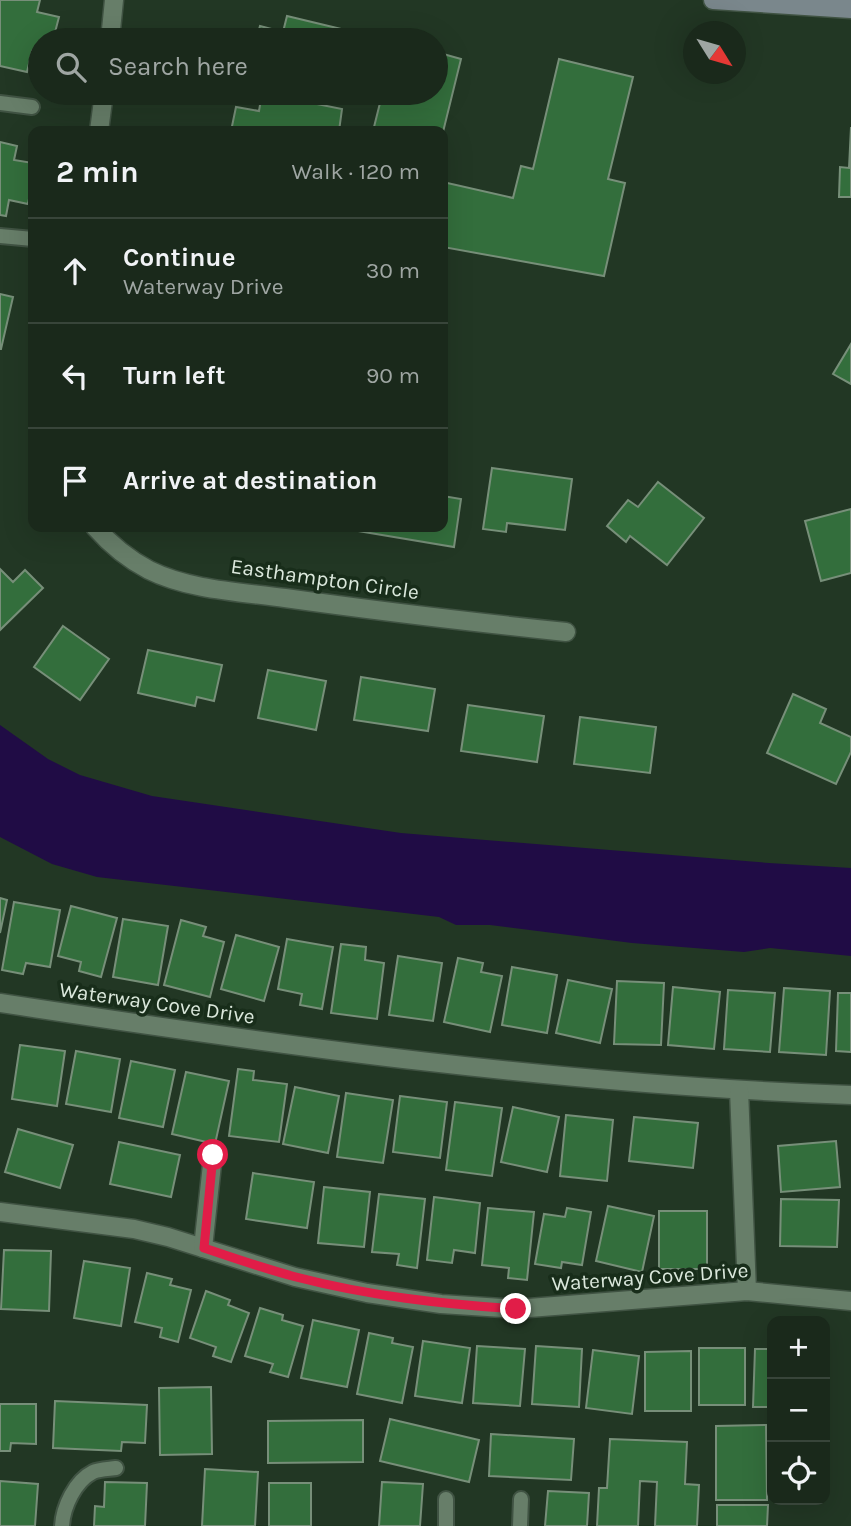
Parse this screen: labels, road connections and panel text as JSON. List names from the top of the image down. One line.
{"streets":{"street":["Easthampton Circle","Waterway Cove Drive"]},"north":"bottom right","page":{"search":"Search here","heading":["2 min","Walk · 120 m"],"list":[["Continue","Waterway Drive","30 m"],["Turn left","90 m"],"Arrive at destination"],"map_buttons":["+","−"]}}
